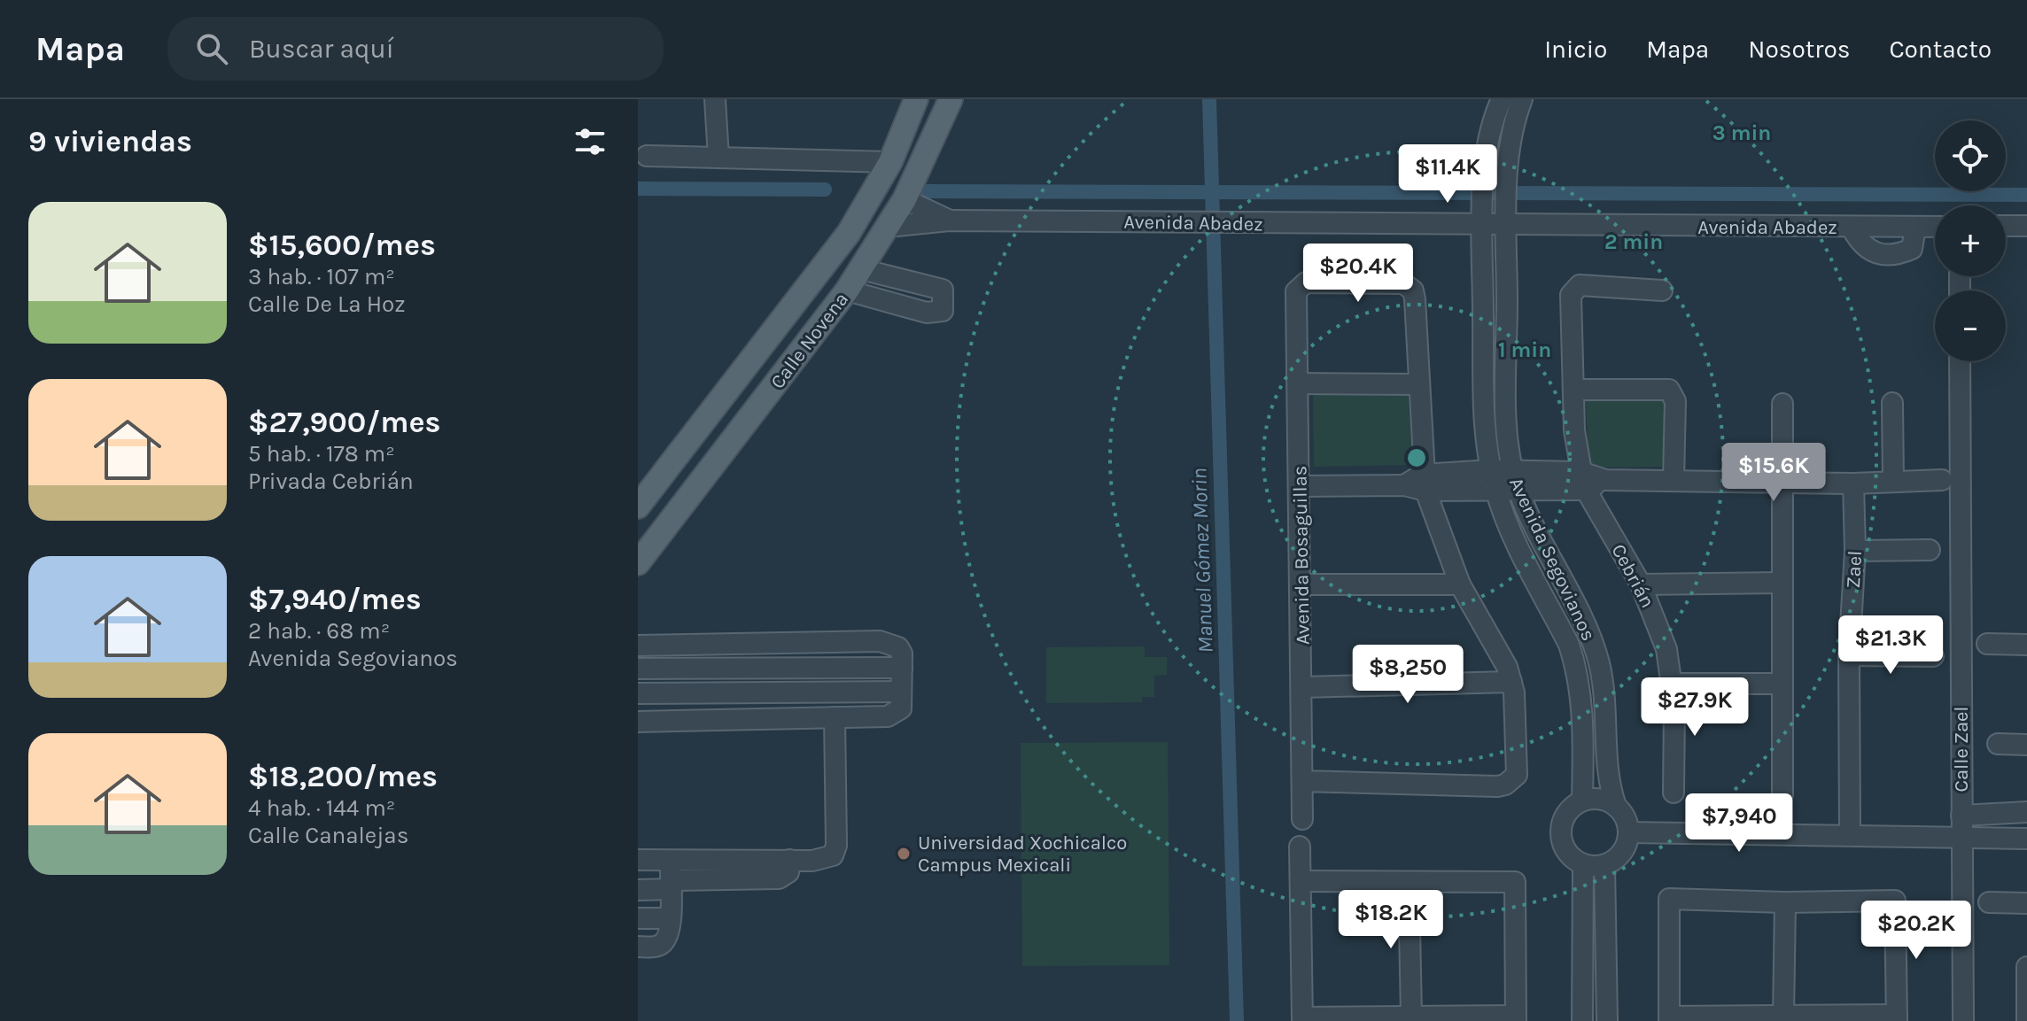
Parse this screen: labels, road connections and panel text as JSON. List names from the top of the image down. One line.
{"streets":{"main road":["Calle Novena"],"street":["Avenida Abadez","Avenida Bosaguillas","Avenida Segovianos","Zael","Cebrián","Calle Zael"]},"crossings":[["Avenida Abadez","Calle Novena"],["Avenida Abadez","Avenida Segovianos"]],"water":["Manuel Gómez Morin"],"places":["Universidad Xochicalco Campus Mexicali"],"page":{"header":"Mapa","search":"Buscar aquí","nav":["Inicio","Mapa","Nosotros","Contacto"],"heading":"9 viviendas","map_buttons":["+","−"],"price":["$11.4K","$20.4K","$15.6K","$21.3K","$8,250","$27.9K","$7,940","$18.2K","$20.2K"],"list":[{"name":"$15,600/mes","note":"3 hab. · 107 m² · Calle De La Hoz"},{"name":"$27,900/mes","note":"5 hab. · 178 m² · Privada Cebrián"},{"name":"$7,940/mes","note":"2 hab. · 68 m² · Avenida Segovianos"},{"name":"$18,200/mes","note":"4 hab. · 144 m² · Calle Canalejas"}]},"rings":["3 min","2 min","1 min"]}
